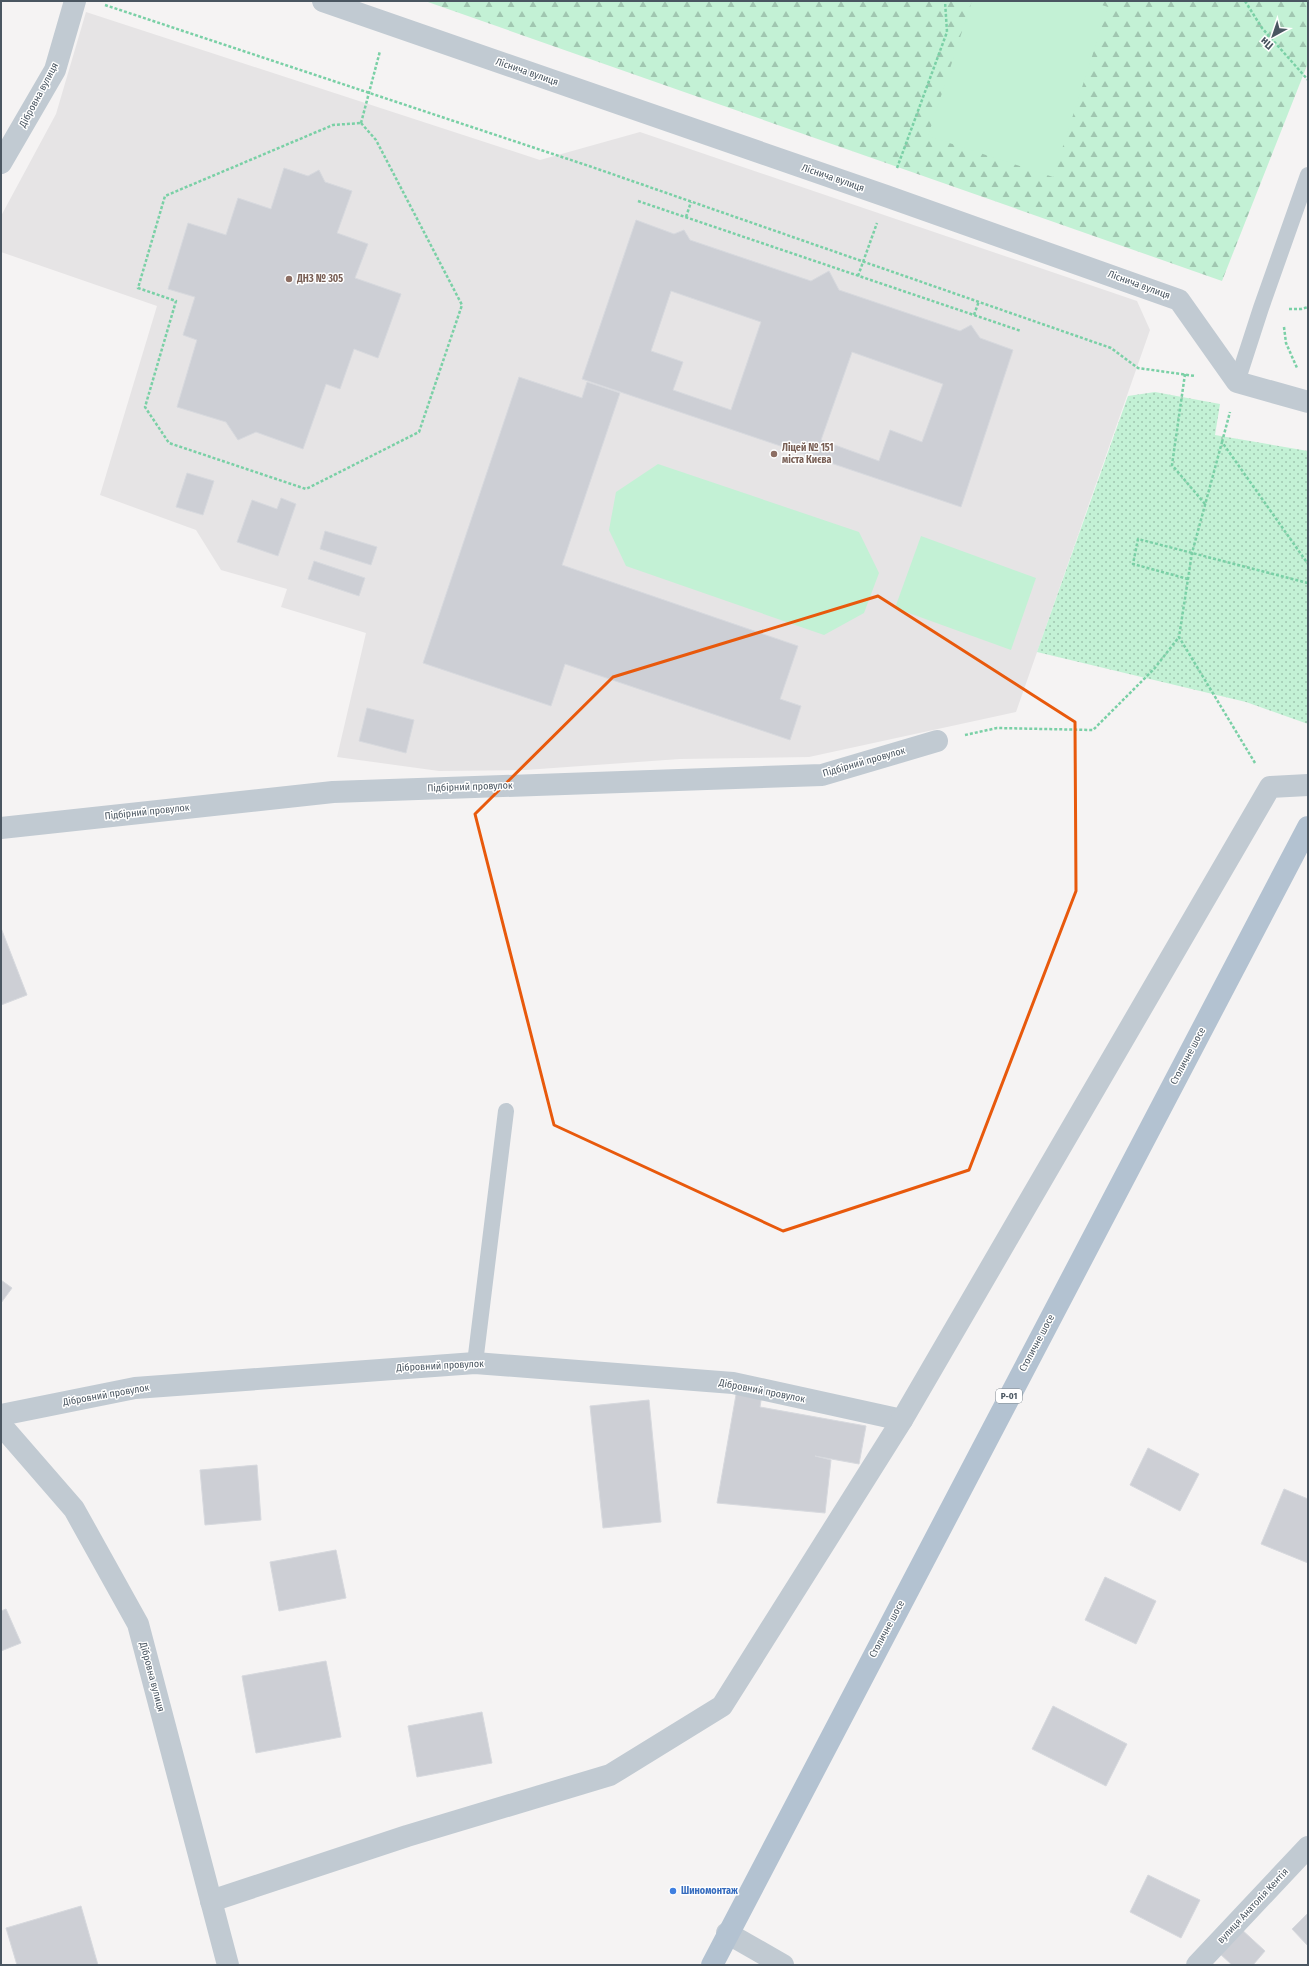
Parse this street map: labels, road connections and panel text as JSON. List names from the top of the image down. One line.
{"streets":{"main road":["Столичне шосе","Р-01"],"street":["Ліснича вулиця","Дібровна вулиця","Підбірний провулок","Дібровний провулок","вулиця Анатолія Кентія"]},"places":["ДНЗ № 305","Ліцей № 151 міста Києва","Шиномонтаж"],"north":"bottom left"}
